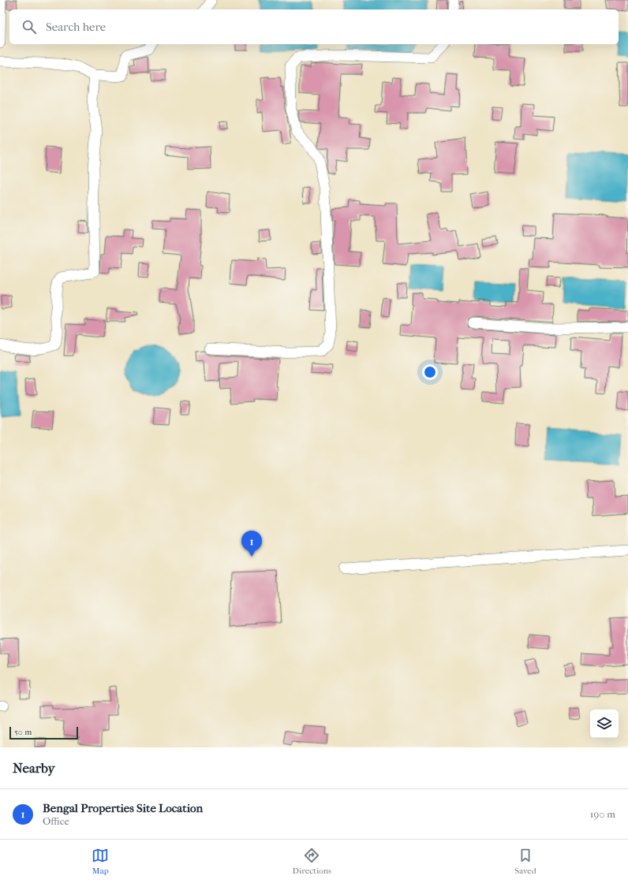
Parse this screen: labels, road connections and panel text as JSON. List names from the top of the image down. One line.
{"scale_bar":"50 m","page":{"search":"Search here","pins":"1","scale":"50 m","heading":"Nearby","list":[{"mark":"1","name":"Bengal Properties Site Location","note":"Office","value":"190 m"}],"nav":["Map","Directions","Saved"]}}
